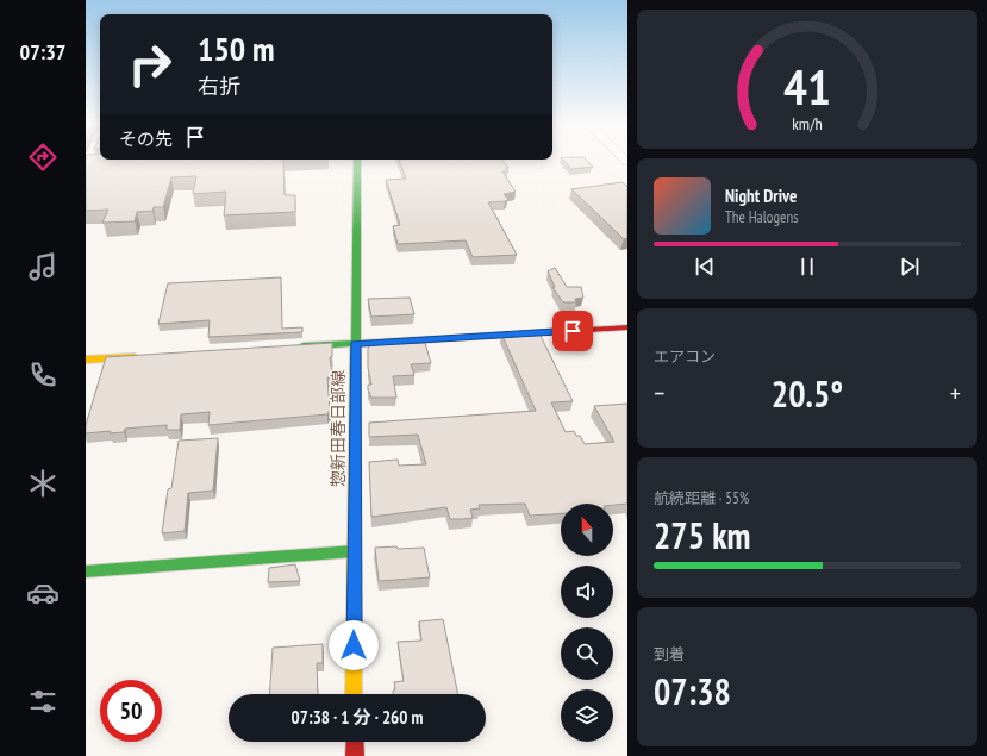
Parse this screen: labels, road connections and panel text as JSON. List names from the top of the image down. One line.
{"streets":{"main road":["惣新田春日部線"]},"north":"top","page":{"tabs":"07:37","turn":["150 m","右折"],"then":"その先","song":["Night Drive","The Halogens"],"tile":["エアコン",["航続距離 · 55%","275 km"],["到着","07:38"]],"heat":["−","20.5°","+"],"limit":"50","trip":"07:38 · 1 分 · 260 m","gauge":["41","km/h"]}}
